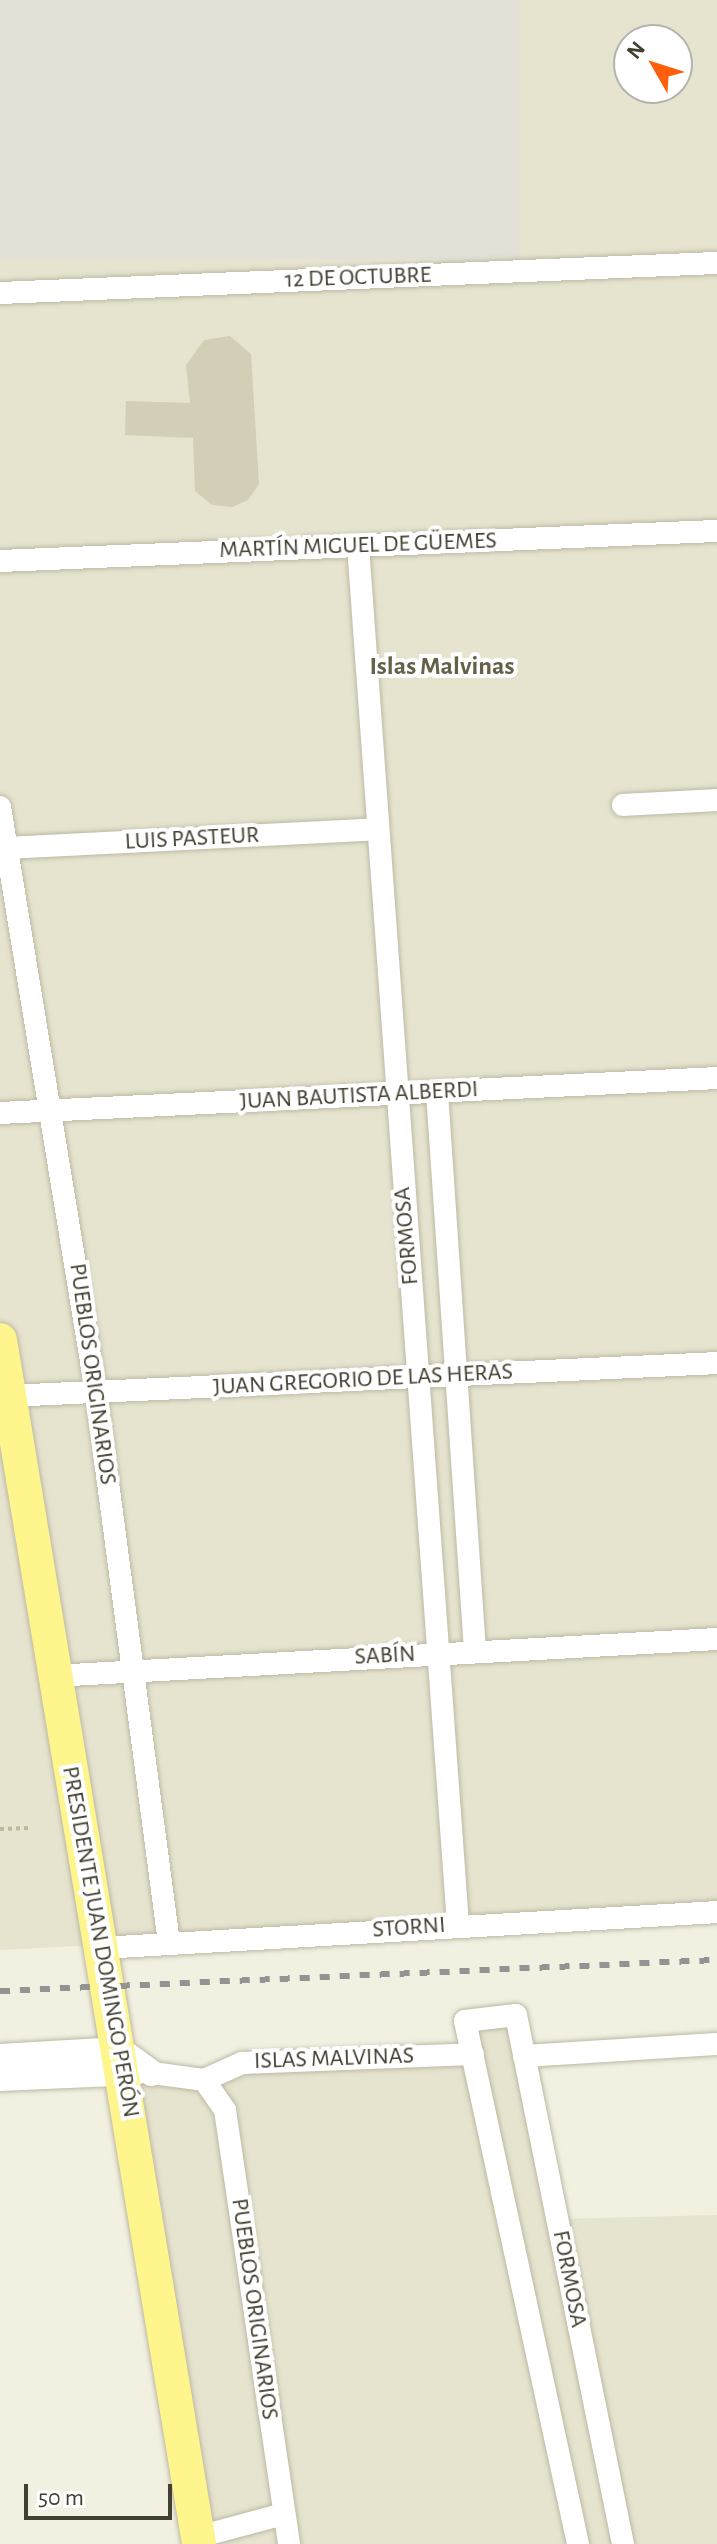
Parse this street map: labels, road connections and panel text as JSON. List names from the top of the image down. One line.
{"streets":{"main road":["PRESIDENTE JUAN DOMINGO PERÓN"],"street":["12 DE OCTUBRE","MARTÍN MIGUEL DE GÜEMES","LUIS PASTEUR","JUAN BAUTISTA ALBERDI","FORMOSA","PUEBLOS ORIGINARIOS","JUAN GREGORIO DE LAS HERAS","SABÍN","STORNI","ISLAS MALVINAS"]},"crossings":[["MARTÍN MIGUEL DE GÜEMES","FORMOSA"],["LUIS PASTEUR","FORMOSA"],["LUIS PASTEUR","PUEBLOS ORIGINARIOS"],["JUAN BAUTISTA ALBERDI","FORMOSA"],["JUAN BAUTISTA ALBERDI","PUEBLOS ORIGINARIOS"],["FORMOSA","JUAN GREGORIO DE LAS HERAS"],["FORMOSA","SABÍN"],["FORMOSA","STORNI"],["FORMOSA","ISLAS MALVINAS"],["PUEBLOS ORIGINARIOS","JUAN GREGORIO DE LAS HERAS"],["PUEBLOS ORIGINARIOS","SABÍN"],["PUEBLOS ORIGINARIOS","STORNI"],["PUEBLOS ORIGINARIOS","ISLAS MALVINAS"],["JUAN GREGORIO DE LAS HERAS","PRESIDENTE JUAN DOMINGO PERÓN"],["SABÍN","PRESIDENTE JUAN DOMINGO PERÓN"],["STORNI","PRESIDENTE JUAN DOMINGO PERÓN"]],"districts":["Islas Malvinas"],"scale_bar":"50 m","north":"top left"}
